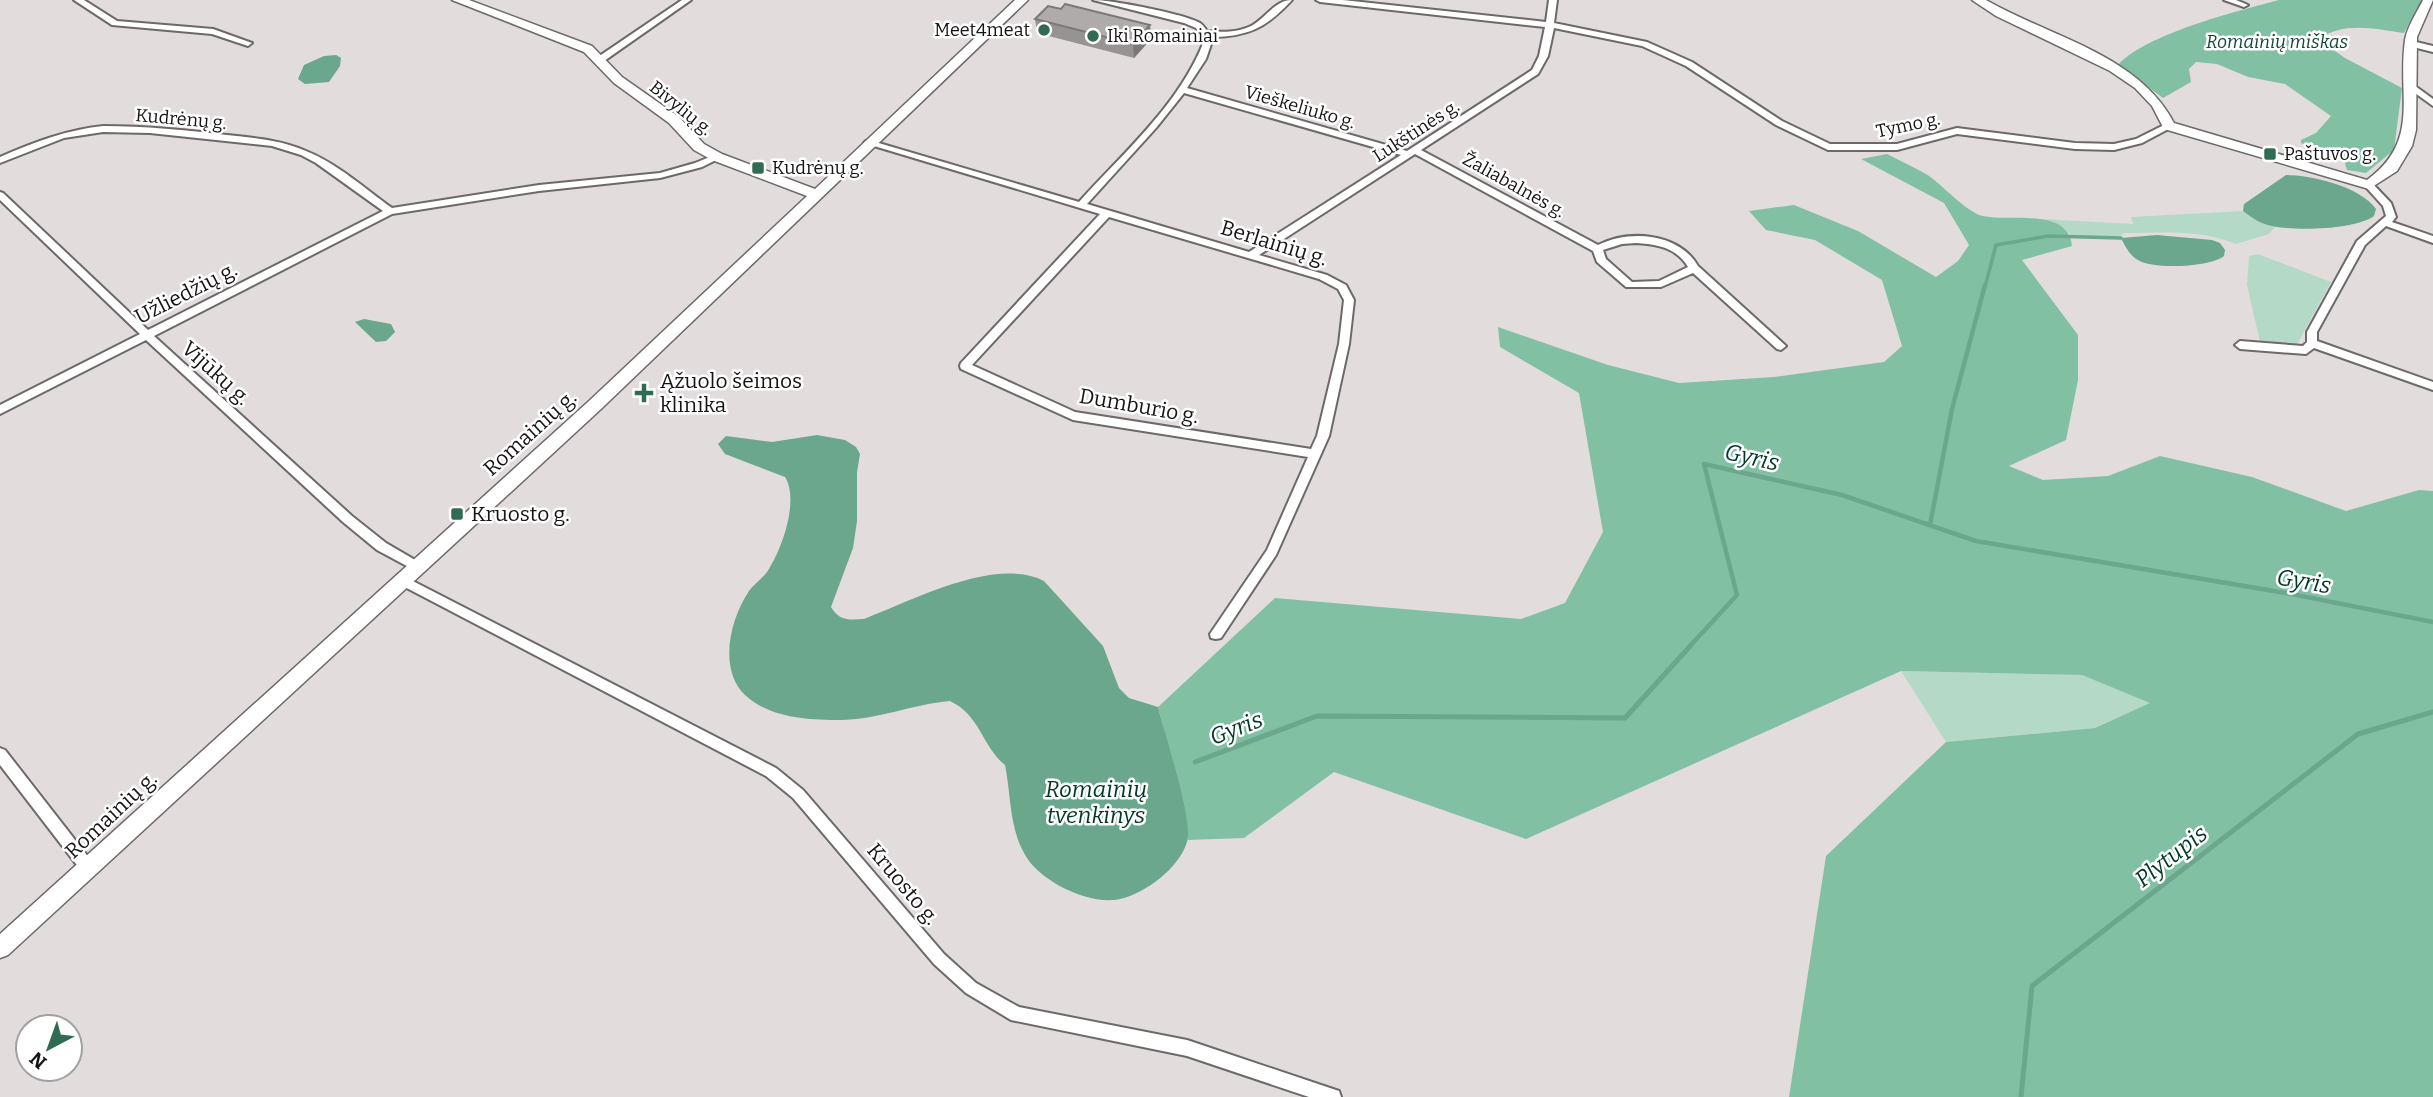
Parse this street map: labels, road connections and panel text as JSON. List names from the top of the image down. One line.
{"streets":{"street":["Vieškeliuko g.","Bivylių g.","Kudrėnų g.","Tymo g.","Lukštinės g.","Žaliabalnės g.","Berlainių g.","Užliedžių g.","Vijūkų g.","Dumburio g.","Romainių g.","Kruosto g."]},"crossings":[["Vieškeliuko g.","Lukštinės g."],["Vieškeliuko g.","Žaliabalnės g."],["Bivylių g.","Romainių g."],["Kudrėnų g.","Užliedžių g."],["Tymo g.","Lukštinės g."],["Lukštinės g.","Žaliabalnės g."],["Lukštinės g.","Berlainių g."],["Berlainių g.","Dumburio g."],["Berlainių g.","Romainių g."],["Užliedžių g.","Vijūkų g."],["Vijūkų g.","Romainių g."],["Romainių g.","Kruosto g."]],"water":["Gyris","Romainių tvenkinys","Plytupis"],"parks":["Romainių miškas"],"places":{"other":["Meet4meat","Iki Romainiai"],"transit":["Paštuvos g.","Kudrėnų g.","Kruosto g."],"health":["Ąžuolo šeimos klinika"]},"north":"bottom left"}
